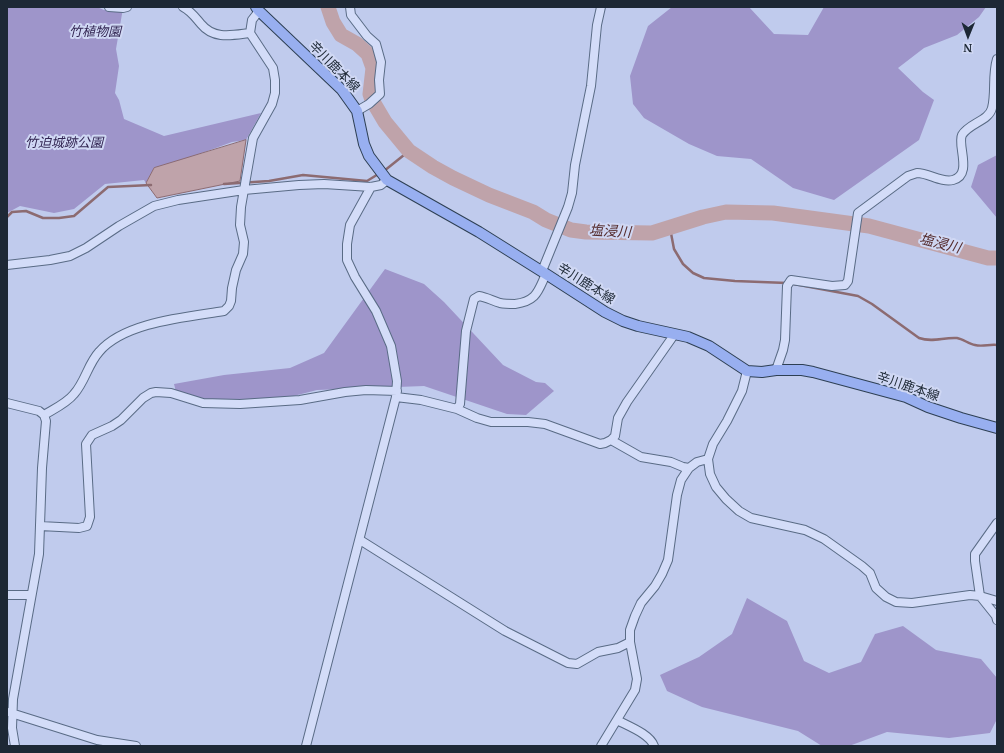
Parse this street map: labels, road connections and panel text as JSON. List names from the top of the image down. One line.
{"streets":{"main road":["辛川鹿本線"]},"water":["塩浸川"],"parks":["竹植物園","竹迫城跡公園"],"north":"bottom"}
